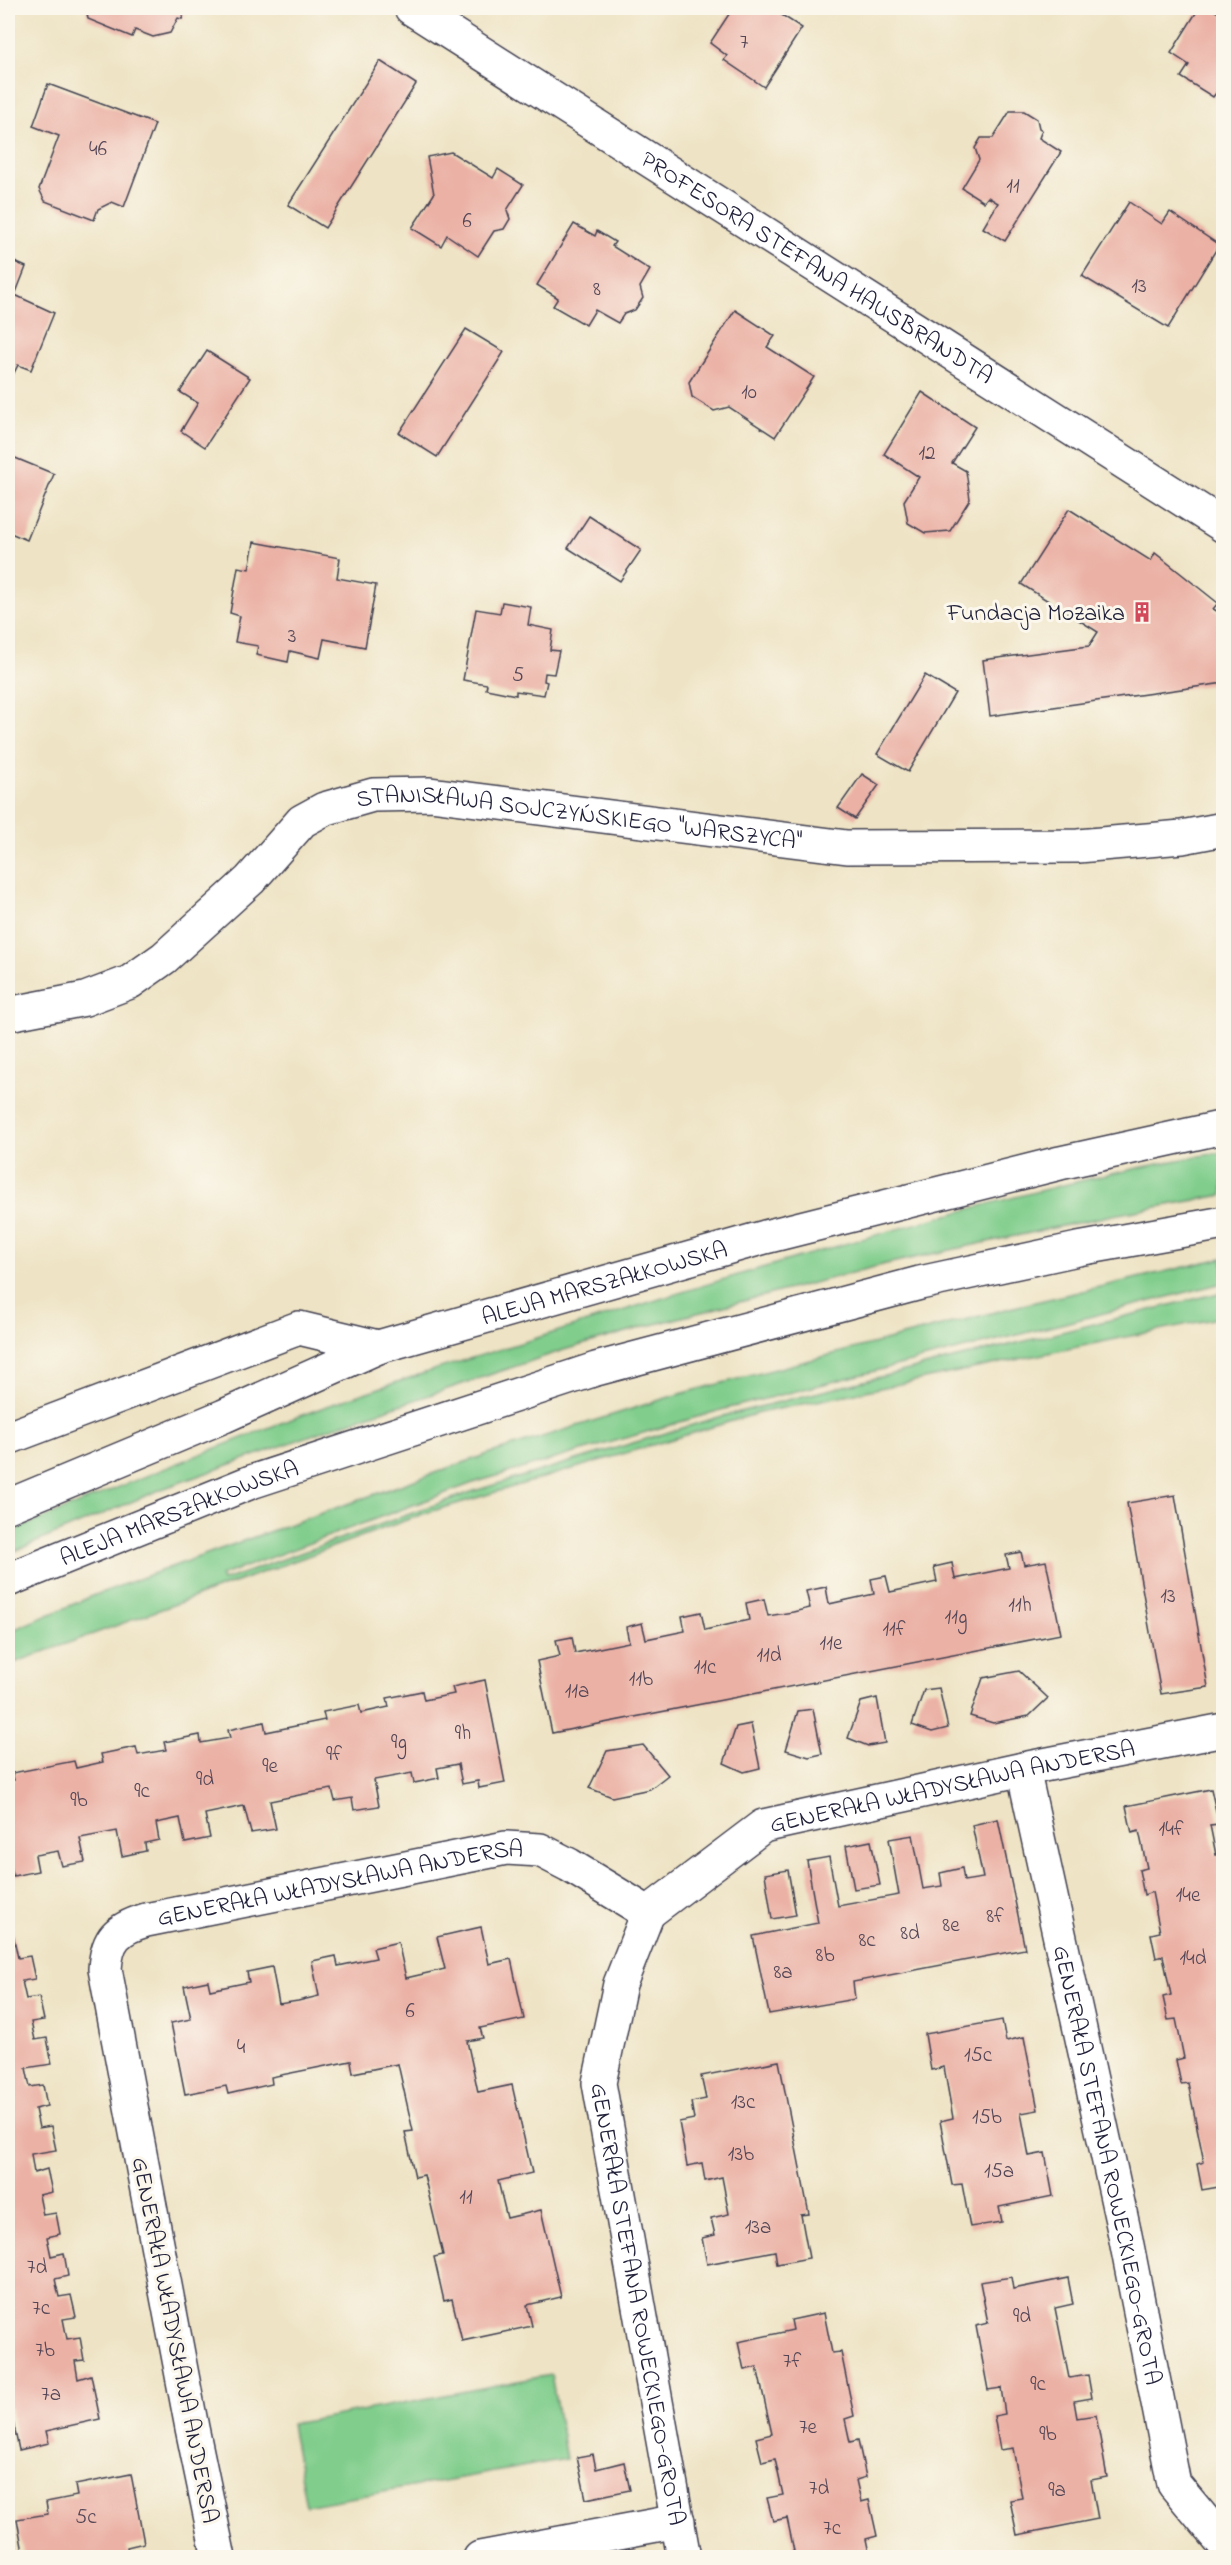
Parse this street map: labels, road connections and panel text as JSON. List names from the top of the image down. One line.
{"streets":{"street":["PROFESORA STEFANA HAUSBRANDTA","STANISŁAWA SOJCZYŃSKIEGO \"WARSZYCA\"","ALEJA MARSZAŁKOWSKA","GENERAŁA WŁADYSŁAWA ANDERSA","GENERAŁA STEFANA ROWECKIEGO-GROTA"]},"crossings":[["GENERAŁA WŁADYSŁAWA ANDERSA","GENERAŁA STEFANA ROWECKIEGO-GROTA"]],"places":{"building":["Fundacja Mozaika"]},"house_numbers":["7","46","11","6","13","8","10","12","3","5","13","11h","11g","11f","11e","11d","11c","11b","11a","9h","9g","9f","9e","9d","9c","9b","14f","14e","8f","8e","8d","8c","8b","14d","8a","6","4","15c","13c","15b","13b","15a","11","13a","7d","7c","9d","7b","7f","9c","7a","7e","9b","7d","9a","5c","7c"]}
